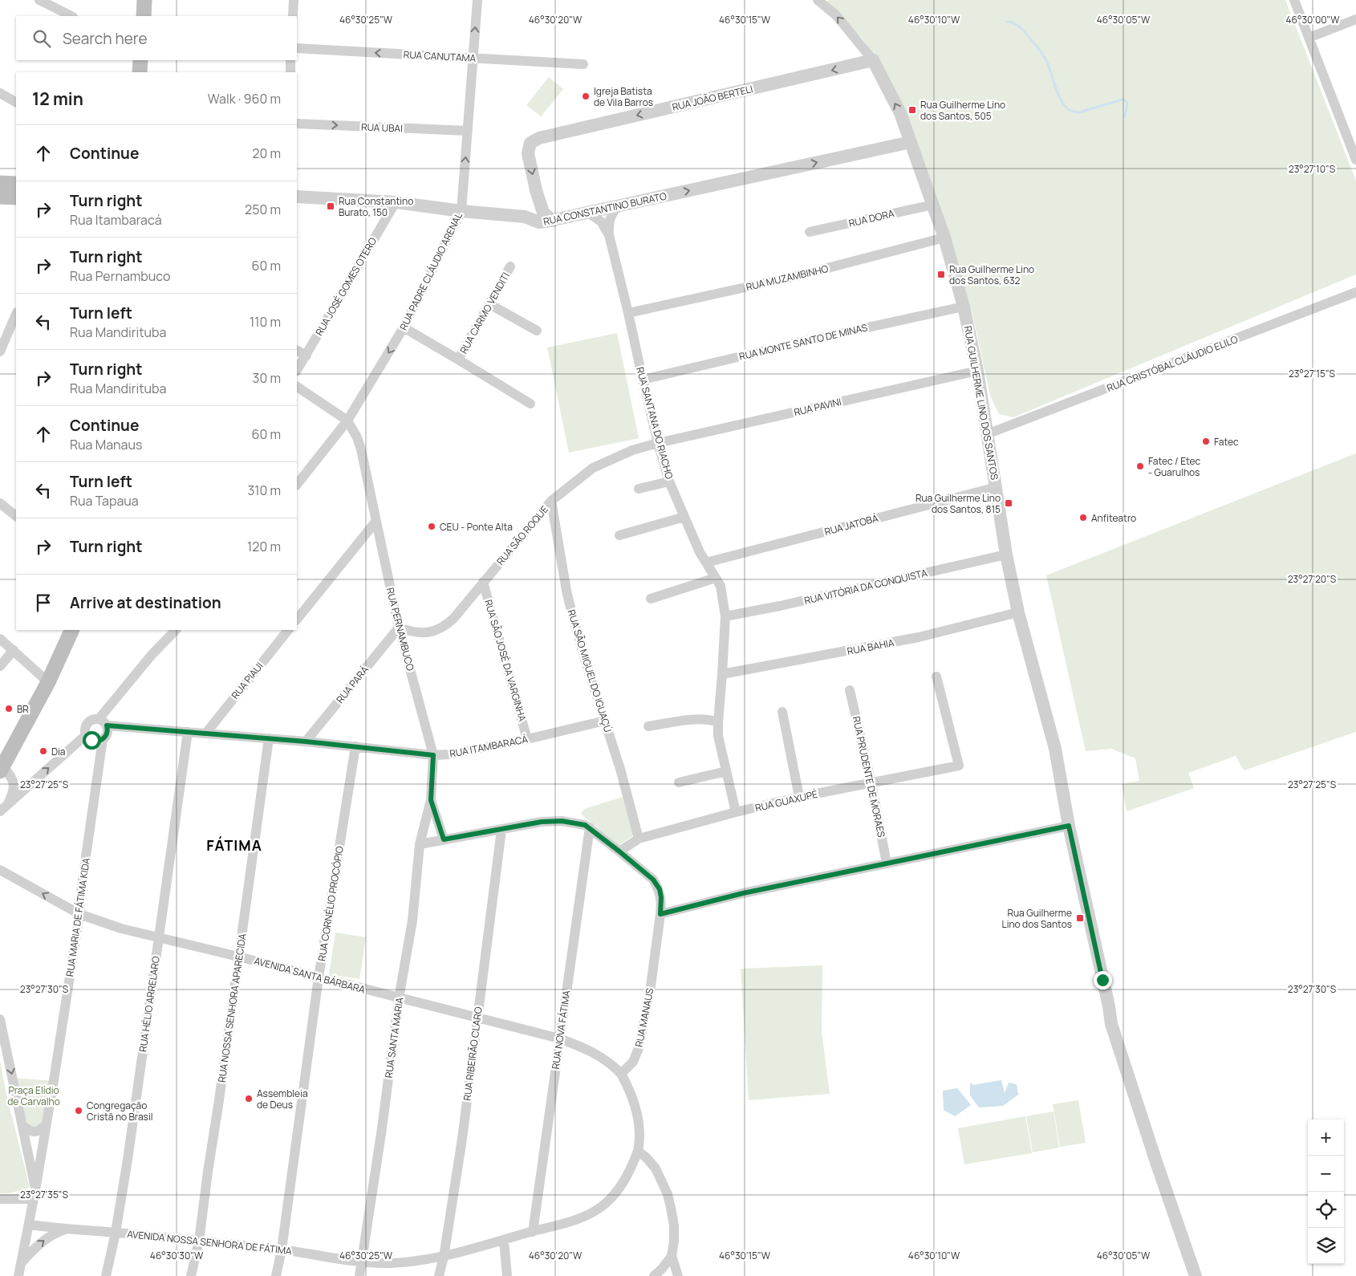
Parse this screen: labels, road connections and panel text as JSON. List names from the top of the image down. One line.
{"streets":{"street":["RUA CANUTAMA","RUA JOÃO BERTELI","RUA UBAI","RUA CONSTANTINO BURATO","RUA DORA","RUA PADRE CLÁUDIO ARENAL","RUA MUZAMBINHO","RUA JOSÉ GOMES OTERO","RUA CARMO VENDITI","RUA MONTE SANTO DE MINAS","RUA CRISTÓBAL CLÁUDIO ELILO","RUA GUILHERME LINO DOS SANTOS","RUA PAVINI","RUA SANTANA DO RIACHO","RUA JATOBÁ","RUA SÃO ROQUE","RUA VITÓRIA DA CONQUISTA","RUA PERNAMBUCO","RUA BAHIA","RUA SÃO JOSÉ DA VARGINHA","RUA SÃO MIGUEL DO IGUAÇÚ","RUA PIAUI","RUA PARÁ","RUA ITAMBARACÁ","RUA PRUDENTE DE MORAES","RUA GUAXUPÉ","RUA CORNÉLIO PROCÓPIO","RUA MARIA DE FÁTIMA KIDA","AVENIDA SANTA BÁRBARA","RUA HÉLIO ARRELARO","RUA NOSSA SENHORA APARECIDA","RUA MANAUS","RUA NOVA FÁTIMA","RUA SANTA MARIA","RUA RIBEIRÃO CLARO","AVENIDA NOSSA SENHORA DE FÁTIMA"]},"crossings":[["RUA CANUTAMA","RUA PADRE CLÁUDIO ARENAL"],["RUA JOÃO BERTELI","RUA CONSTANTINO BURATO"],["RUA JOÃO BERTELI","RUA GUILHERME LINO DOS SANTOS"],["RUA UBAI","RUA PADRE CLÁUDIO ARENAL"],["RUA CONSTANTINO BURATO","RUA PADRE CLÁUDIO ARENAL"],["RUA CONSTANTINO BURATO","RUA JOSÉ GOMES OTERO"],["RUA CONSTANTINO BURATO","RUA GUILHERME LINO DOS SANTOS"],["RUA CONSTANTINO BURATO","RUA SANTANA DO RIACHO"],["RUA DORA","RUA GUILHERME LINO DOS SANTOS"],["RUA PADRE CLÁUDIO ARENAL","RUA PERNAMBUCO"],["RUA MUZAMBINHO","RUA GUILHERME LINO DOS SANTOS"],["RUA MUZAMBINHO","RUA SANTANA DO RIACHO"],["RUA MONTE SANTO DE MINAS","RUA GUILHERME LINO DOS SANTOS"],["RUA MONTE SANTO DE MINAS","RUA SANTANA DO RIACHO"],["RUA CRISTÓBAL CLÁUDIO ELILO","RUA GUILHERME LINO DOS SANTOS"],["RUA GUILHERME LINO DOS SANTOS","RUA PAVINI"],["RUA GUILHERME LINO DOS SANTOS","RUA JATOBÁ"],["RUA GUILHERME LINO DOS SANTOS","RUA VITÓRIA DA CONQUISTA"],["RUA GUILHERME LINO DOS SANTOS","RUA BAHIA"],["RUA PAVINI","RUA SANTANA DO RIACHO"],["RUA PAVINI","RUA SÃO ROQUE"],["RUA SANTANA DO RIACHO","RUA JATOBÁ"],["RUA SANTANA DO RIACHO","RUA SÃO ROQUE"],["RUA SANTANA DO RIACHO","RUA VITÓRIA DA CONQUISTA"],["RUA SANTANA DO RIACHO","RUA BAHIA"],["RUA SANTANA DO RIACHO","RUA GUAXUPÉ"],["RUA SÃO ROQUE","RUA PERNAMBUCO"],["RUA SÃO ROQUE","RUA SÃO JOSÉ DA VARGINHA"],["RUA SÃO ROQUE","RUA SÃO MIGUEL DO IGUAÇÚ"],["RUA SÃO ROQUE","RUA PARÁ"],["RUA PERNAMBUCO","RUA PARÁ"],["RUA PERNAMBUCO","RUA ITAMBARACÁ"],["RUA PERNAMBUCO","RUA SANTA MARIA"],["RUA SÃO JOSÉ DA VARGINHA","RUA ITAMBARACÁ"],["RUA SÃO MIGUEL DO IGUAÇÚ","RUA ITAMBARACÁ"],["RUA SÃO MIGUEL DO IGUAÇÚ","RUA GUAXUPÉ"],["RUA PIAUI","RUA ITAMBARACÁ"],["RUA PARÁ","RUA ITAMBARACÁ"],["RUA ITAMBARACÁ","RUA CORNÉLIO PROCÓPIO"],["RUA ITAMBARACÁ","RUA MARIA DE FÁTIMA KIDA"],["RUA ITAMBARACÁ","RUA HÉLIO ARRELARO"],["RUA ITAMBARACÁ","RUA NOSSA SENHORA APARECIDA"],["RUA PRUDENTE DE MORAES","RUA GUAXUPÉ"],["RUA GUAXUPÉ","RUA MANAUS"],["RUA CORNÉLIO PROCÓPIO","AVENIDA SANTA BÁRBARA"],["RUA CORNÉLIO PROCÓPIO","AVENIDA NOSSA SENHORA DE FÁTIMA"],["RUA MARIA DE FÁTIMA KIDA","AVENIDA SANTA BÁRBARA"],["RUA MARIA DE FÁTIMA KIDA","AVENIDA NOSSA SENHORA DE FÁTIMA"],["AVENIDA SANTA BÁRBARA","RUA HÉLIO ARRELARO"],["AVENIDA SANTA BÁRBARA","RUA NOSSA SENHORA APARECIDA"],["AVENIDA SANTA BÁRBARA","RUA MANAUS"],["AVENIDA SANTA BÁRBARA","RUA NOVA FÁTIMA"],["AVENIDA SANTA BÁRBARA","RUA SANTA MARIA"],["AVENIDA SANTA BÁRBARA","RUA RIBEIRÃO CLARO"],["RUA HÉLIO ARRELARO","AVENIDA NOSSA SENHORA DE FÁTIMA"],["RUA NOSSA SENHORA APARECIDA","AVENIDA NOSSA SENHORA DE FÁTIMA"],["RUA MANAUS","RUA NOVA FÁTIMA"],["RUA NOVA FÁTIMA","AVENIDA NOSSA SENHORA DE FÁTIMA"],["RUA SANTA MARIA","AVENIDA NOSSA SENHORA DE FÁTIMA"],["RUA RIBEIRÃO CLARO","AVENIDA NOSSA SENHORA DE FÁTIMA"]],"one_way":["RUA CANUTAMA","RUA JOÃO BERTELI","RUA UBAI","RUA CONSTANTINO BURATO"],"districts":["FÁTIMA"],"parks":["Praça Elídio de Carvalho"],"places":{"other":["Igreja Batista de Vila Barros","Fatec","Fatec / Etec - Guarulhos","Anfiteatro","CEU - Ponte Alta","BR","Dia","Assembleia de Deus","Congregação Cristã no Brasil"],"transit":["Rua Guilherme Lino dos Santos, 505","Rua Constantino Burato, 150","Rua Guilherme Lino dos Santos, 632","Rua Guilherme Lino dos Santos, 815","Rua Guilherme Lino dos Santos"]},"page":{"search":"Search here","heading":["12 min","Walk · 960 m"],"list":[["Continue","20 m"],["Turn right","Rua Itambaracá","250 m"],["Turn right","Rua Pernambuco","60 m"],["Turn left","Rua Mandirituba","110 m"],["Turn right","Rua Mandirituba","30 m"],["Continue","Rua Manaus","60 m"],["Turn left","Rua Tapaua","310 m"],["Turn right","120 m"],"Arrive at destination"],"map_buttons":["+","−"]},"coordinates":["46°30'25\"W","46°30'20\"W","46°30'15\"W","46°30'10\"W","46°30'05\"W","46°30'00\"W","23°27'10\"S","23°27'15\"S","23°27'20\"S","23°27'25\"S","23°27'30\"S","23°27'35\"S","46°30'30\"W"]}
